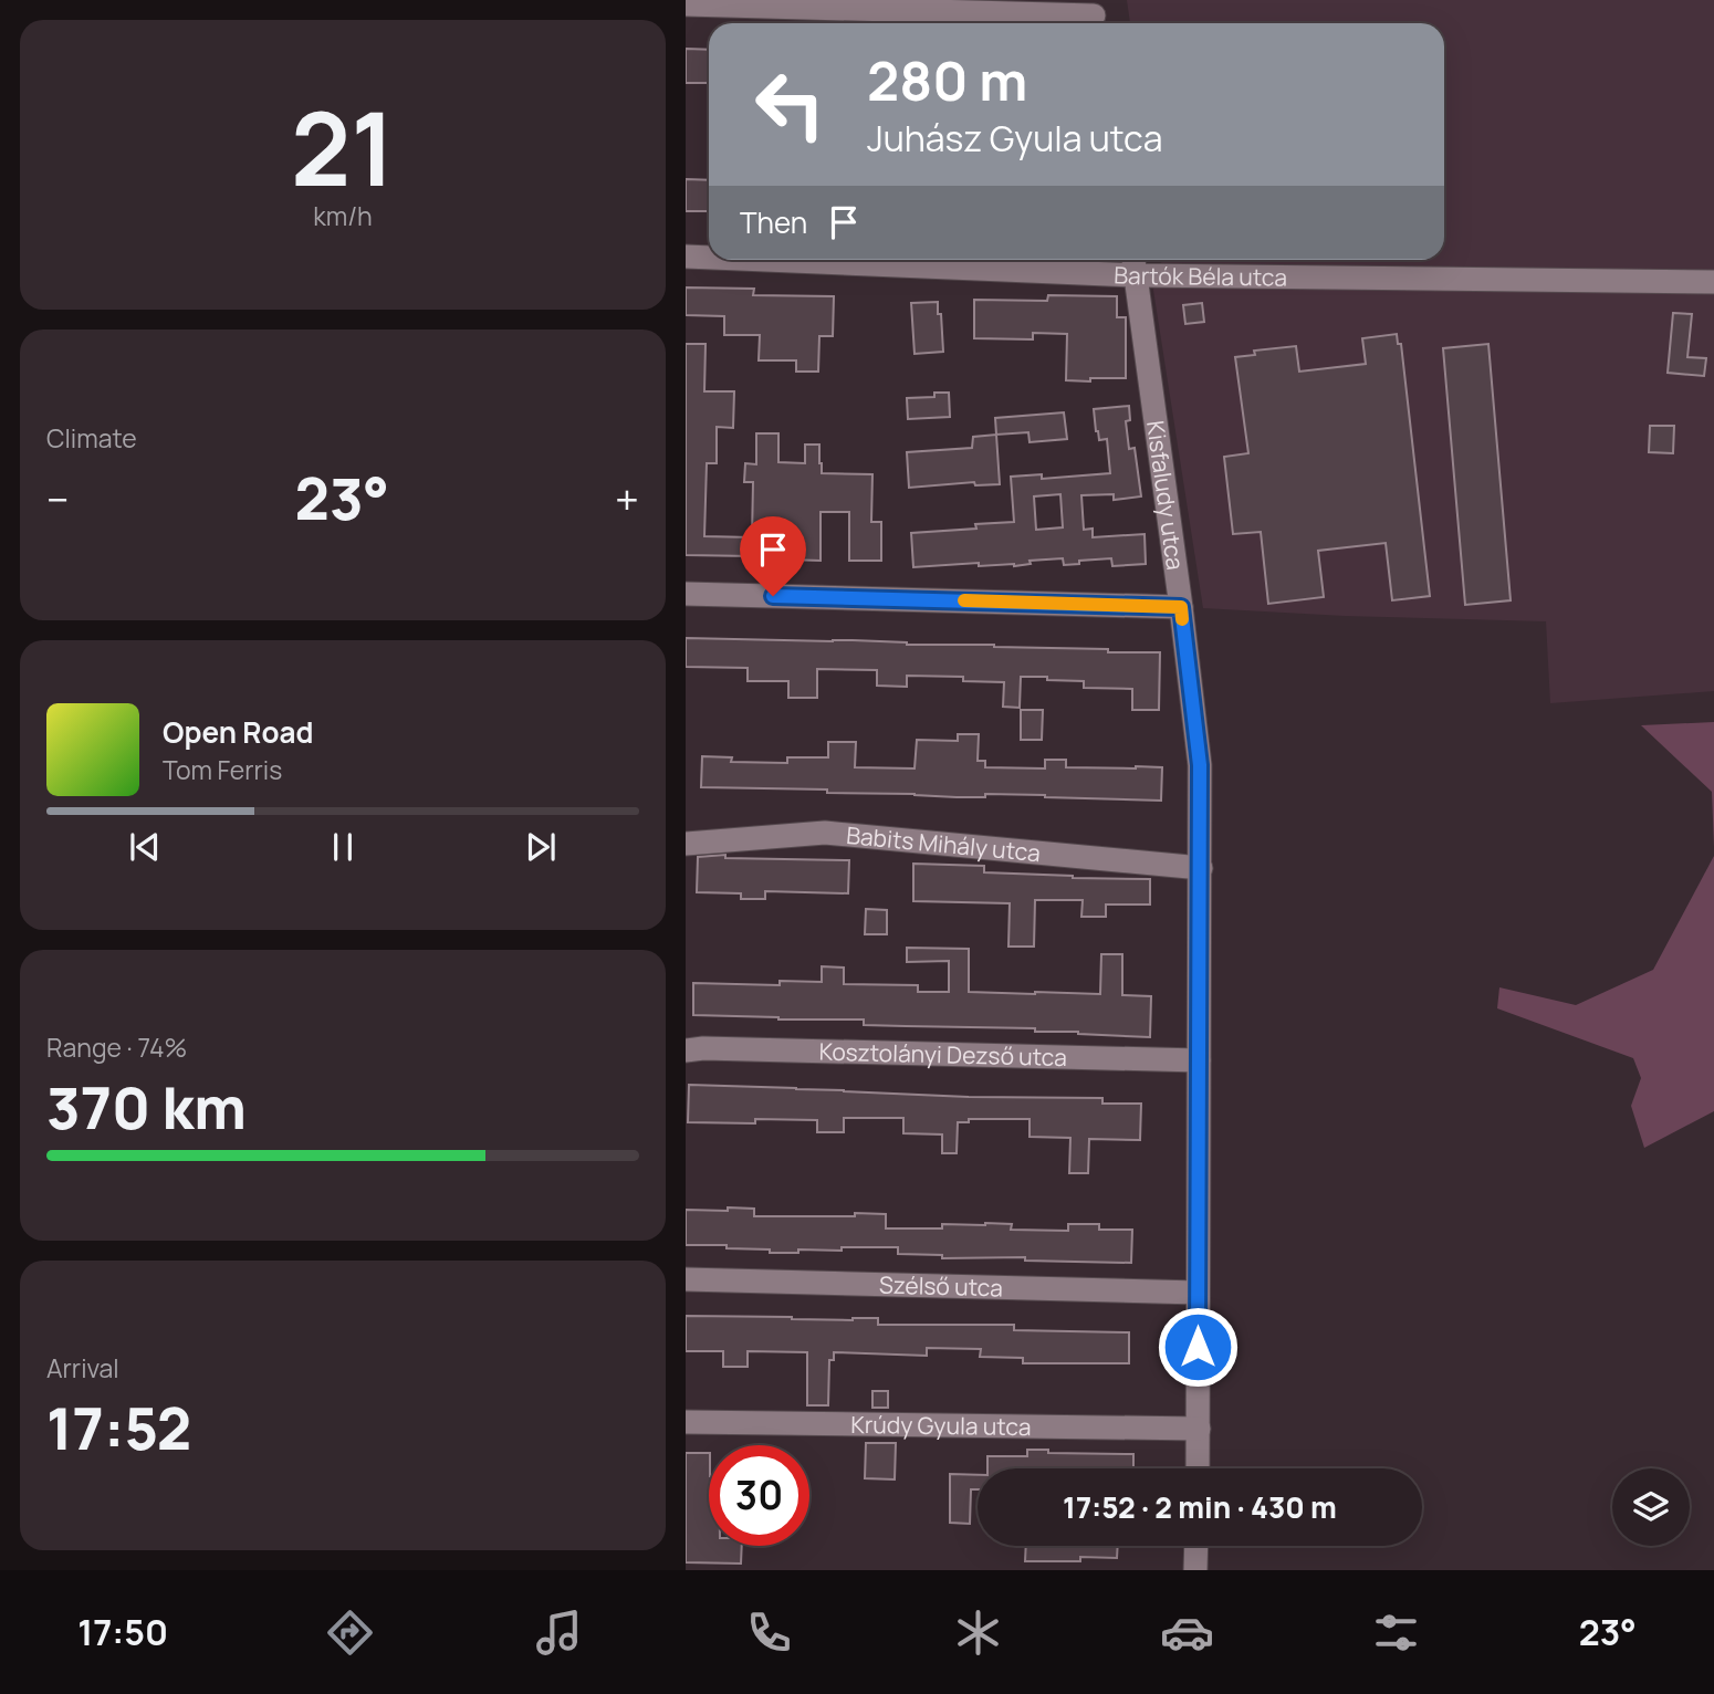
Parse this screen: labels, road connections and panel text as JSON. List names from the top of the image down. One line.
{"streets":{"street":["Bartók Béla utca","Kisfaludy utca","Babits Mihály utca","Kosztolányi Dezső utca","Szélső utca","Krúdy Gyula utca"]},"crossings":[["Bartók Béla utca","Kisfaludy utca"],["Kisfaludy utca","Babits Mihály utca"],["Kisfaludy utca","Kosztolányi Dezső utca"],["Kisfaludy utca","Szélső utca"],["Kisfaludy utca","Krúdy Gyula utca"]],"page":{"tile":[["21","km/h"],"Climate",["Range · 74%","370 km"],["Arrival","17:52"]],"turn":["280 m","Juhász Gyula utca"],"then":"Then","heat":["−","23°","+"],"song":["Open Road","Tom Ferris"],"limit":"30","trip":"17:52 · 2 min · 430 m","tabs":["17:50","23°"]}}
